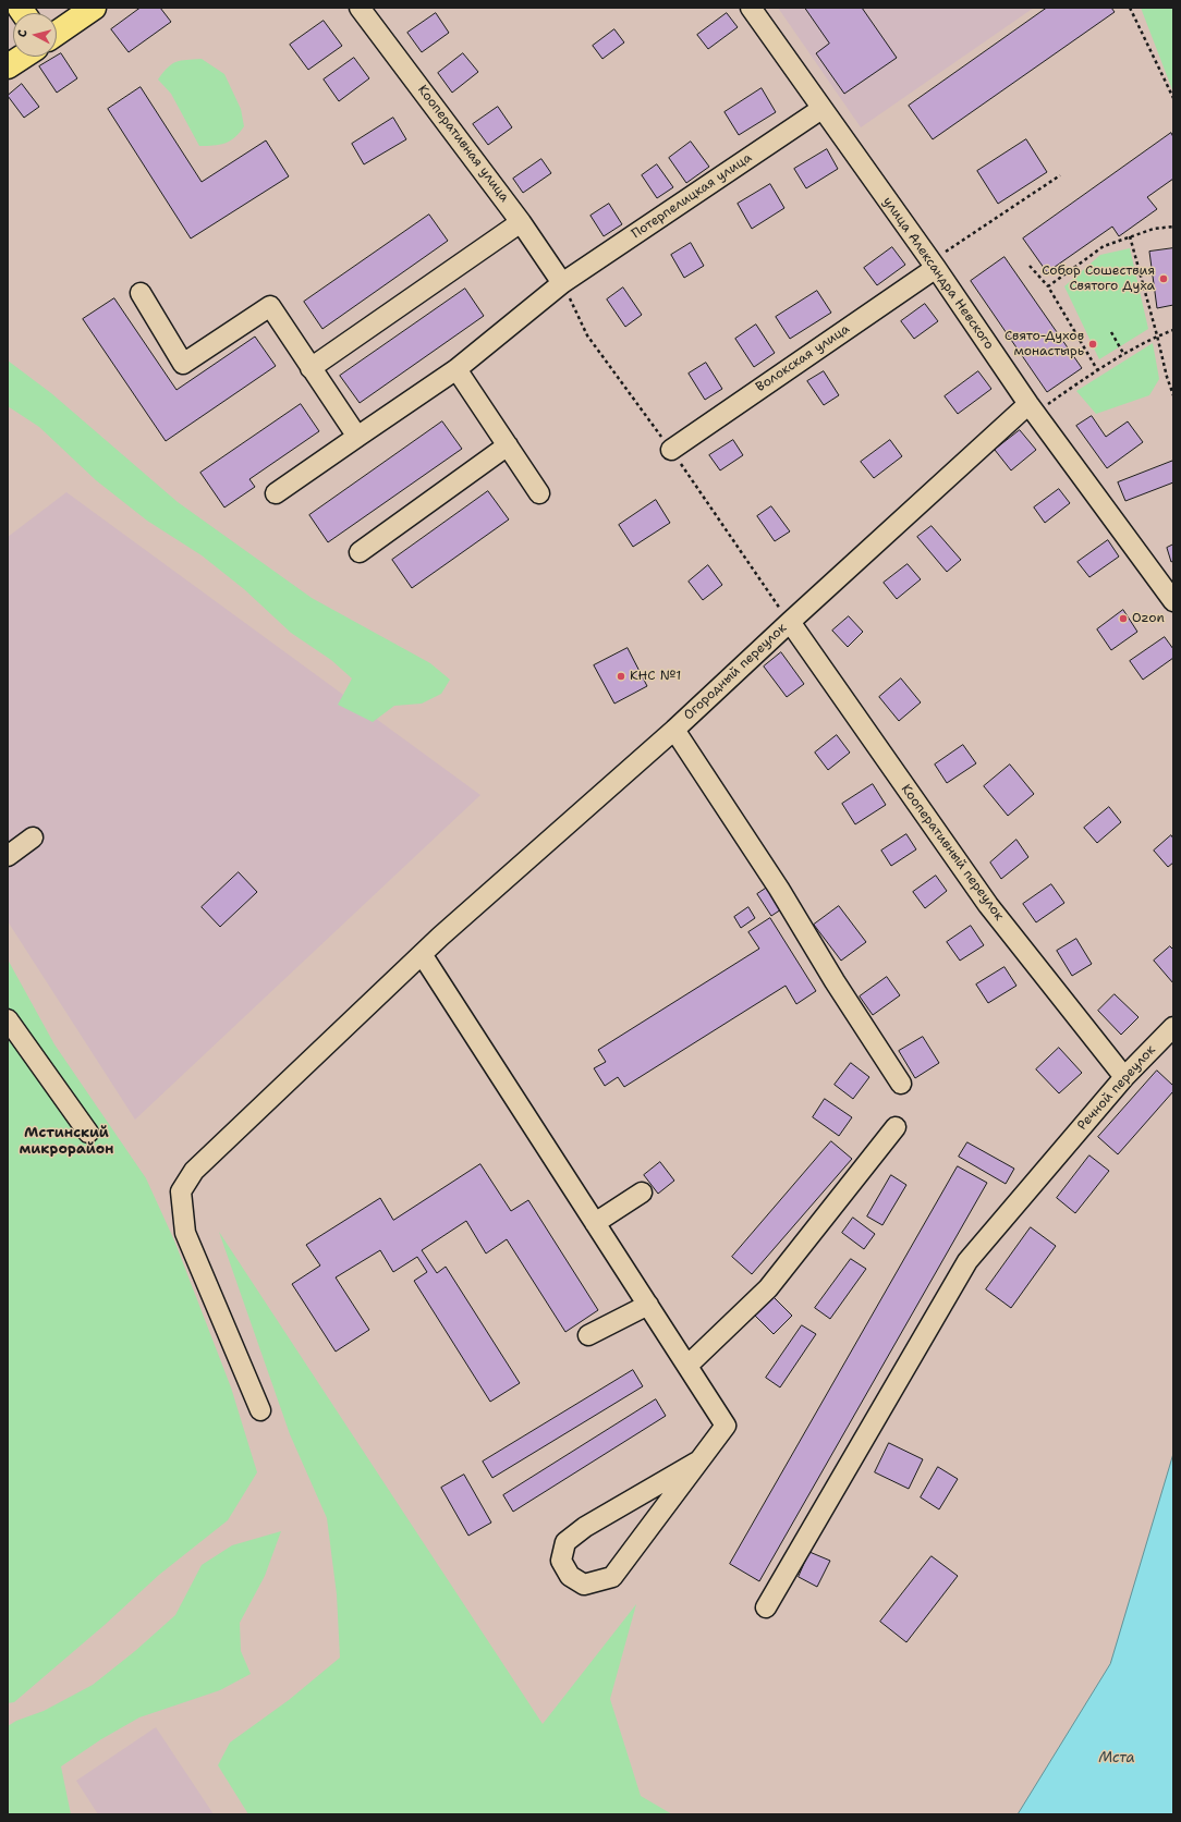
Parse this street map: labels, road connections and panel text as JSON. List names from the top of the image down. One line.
{"streets":{"street":["Кооперативная улица","Потерпелицкая улица","улица Александра Невского","Волокская улица","Огородный переулок","Кооперативный переулок","Речной переулок"]},"crossings":[["Кооперативная улица","Потерпелицкая улица"],["Потерпелицкая улица","улица Александра Невского"],["улица Александра Невского","Волокская улица"],["улица Александра Невского","Огородный переулок"],["Огородный переулок","Кооперативный переулок"],["Кооперативный переулок","Речной переулок"]],"districts":["Мстинский микрорайон"],"water":["Мста"],"places":["Собор Сошествия Святого Духа","Свято-Духов монастырь","Ozon","КНС №1"],"north":"left"}
